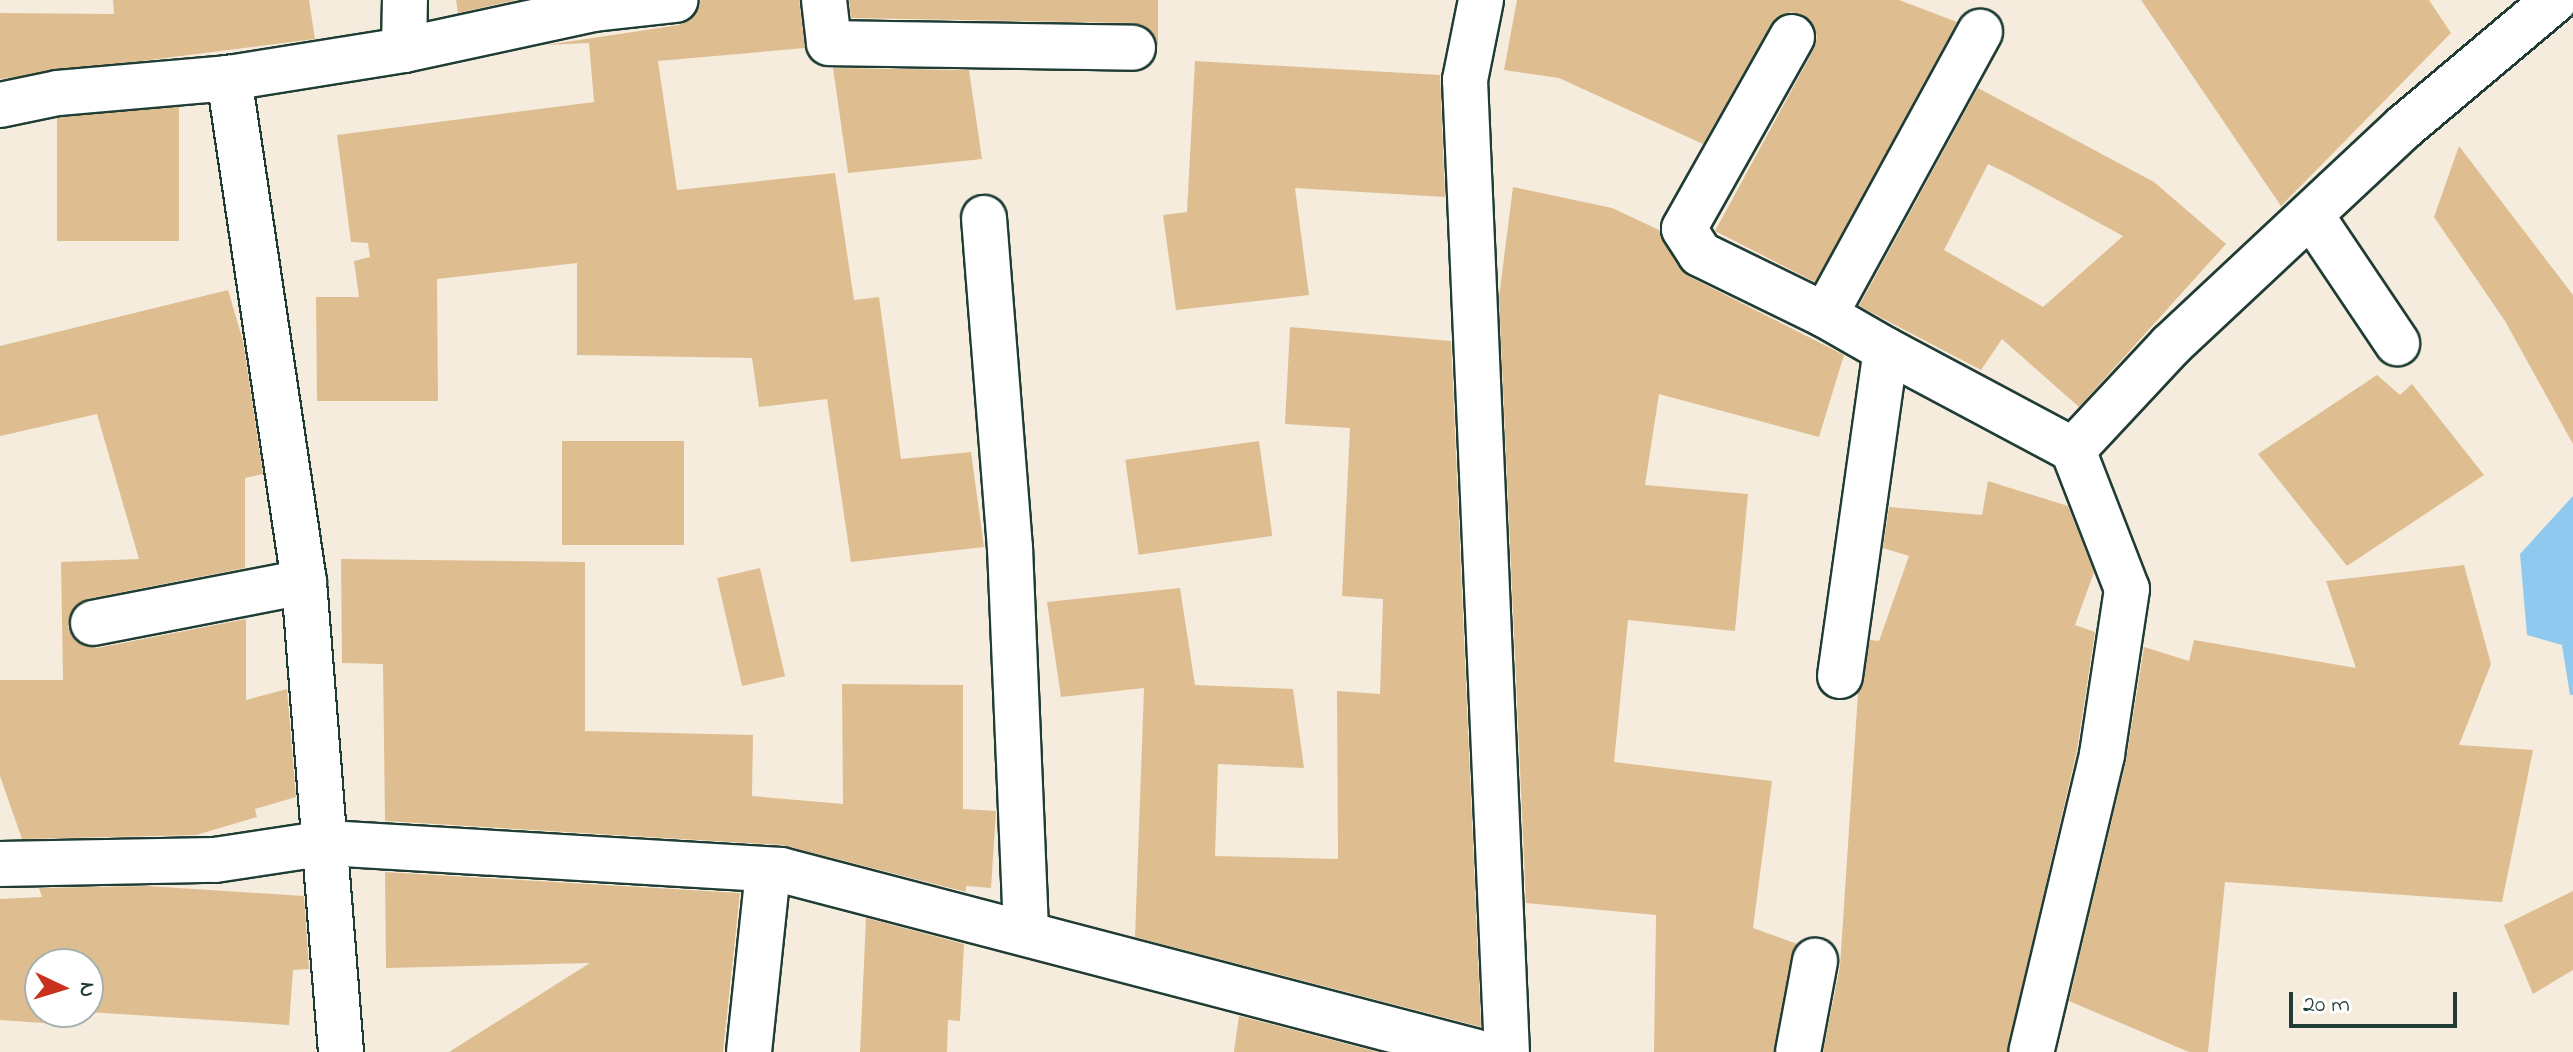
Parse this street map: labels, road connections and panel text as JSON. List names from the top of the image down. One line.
{"scale_bar":"20 m","north":"right"}
